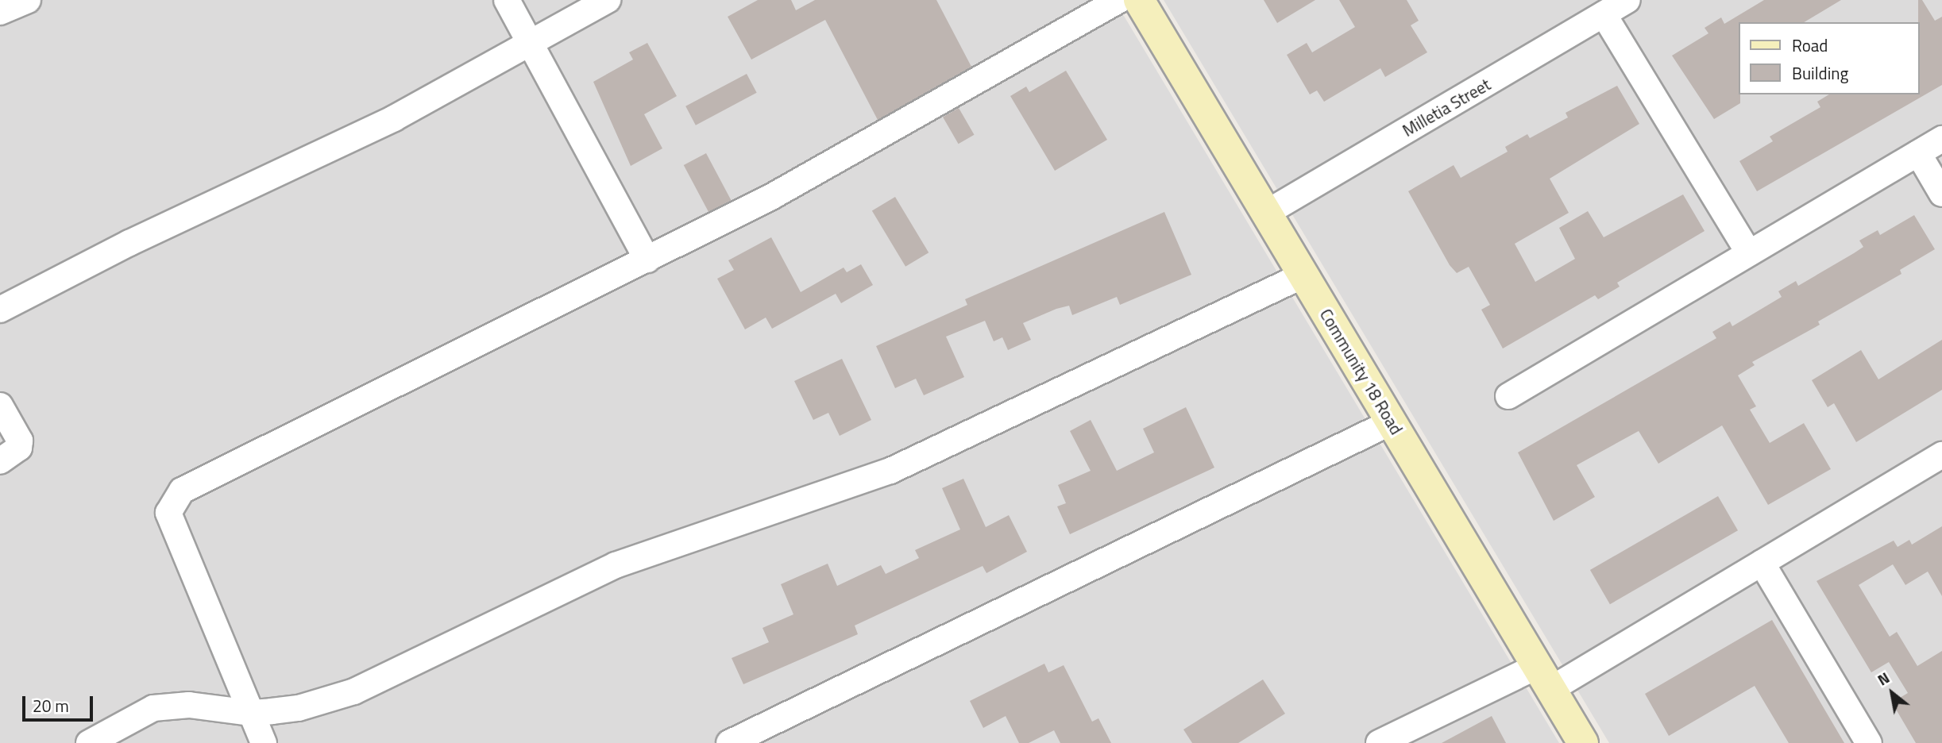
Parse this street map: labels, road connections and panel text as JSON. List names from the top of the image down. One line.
{"streets":{"main road":["Community 18 Road"],"street":["Milletia Street"]},"crossings":[["Milletia Street","Community 18 Road"]],"legend":["Road","Building"],"scale_bar":"20 m","north":"top left"}
